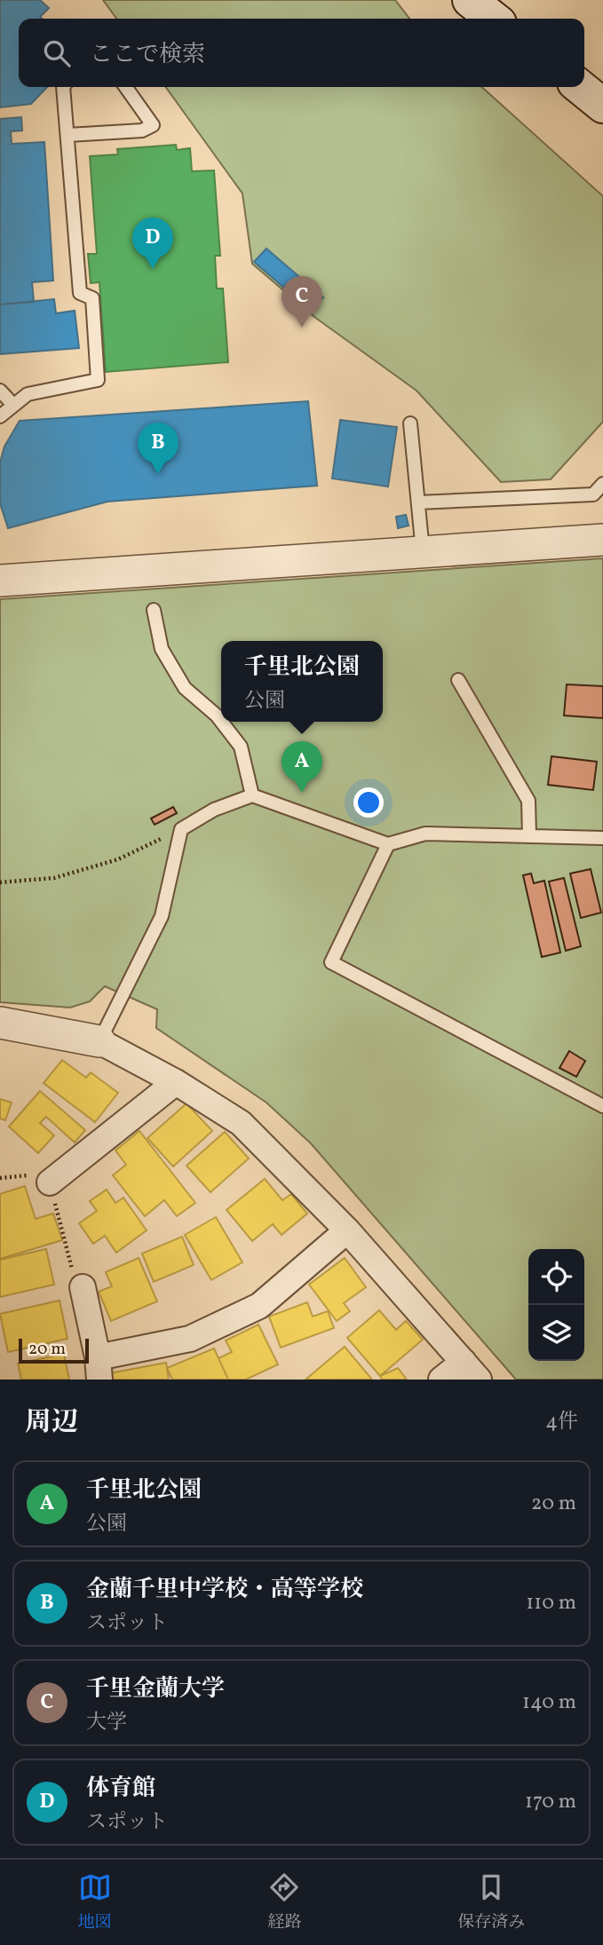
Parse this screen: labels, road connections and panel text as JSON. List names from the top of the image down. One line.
{"scale_bar":"20 m","page":{"search":"ここで検索","pins":["D","C","B","A"],"popup":["千里北公園","公園"],"scale":"20 m","heading":["周辺","4件"],"list":[{"mark":"A","name":"千里北公園","note":"公園","value":"20 m"},{"mark":"B","name":"金蘭千里中学校・高等学校","note":"スポット","value":"110 m"},{"mark":"C","name":"千里金蘭大学","note":"大学","value":"140 m"},{"mark":"D","name":"体育館","note":"スポット","value":"170 m"}],"nav":["地図","経路","保存済み"]}}
